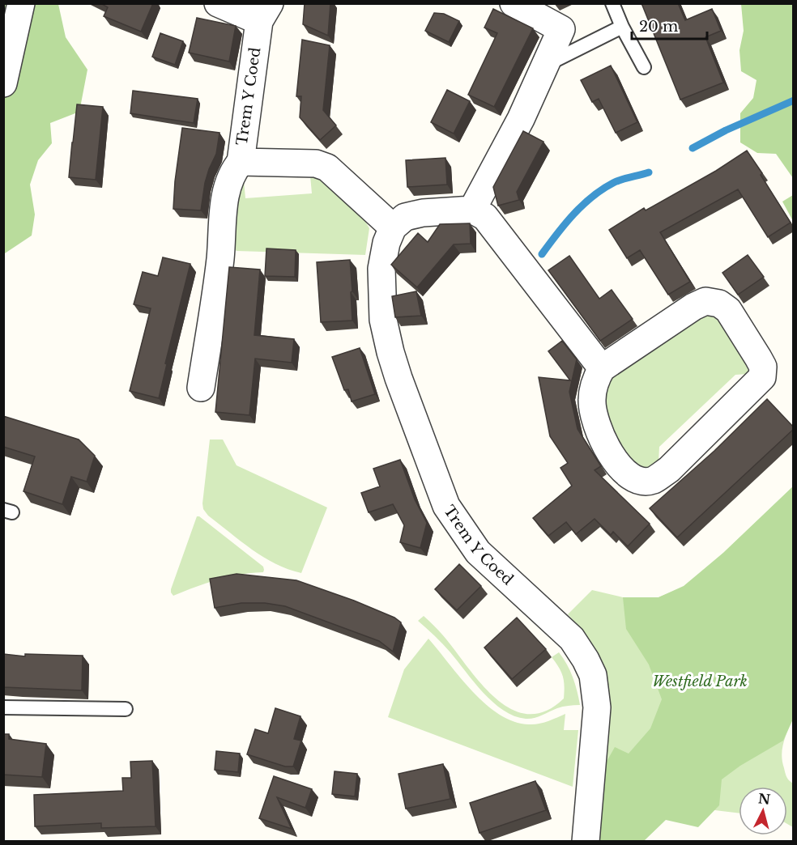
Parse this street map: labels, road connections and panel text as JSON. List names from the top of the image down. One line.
{"streets":{"street":["Trem Y Coed"]},"parks":["Westfield Park"],"scale_bar":"20 m","north":"top"}
